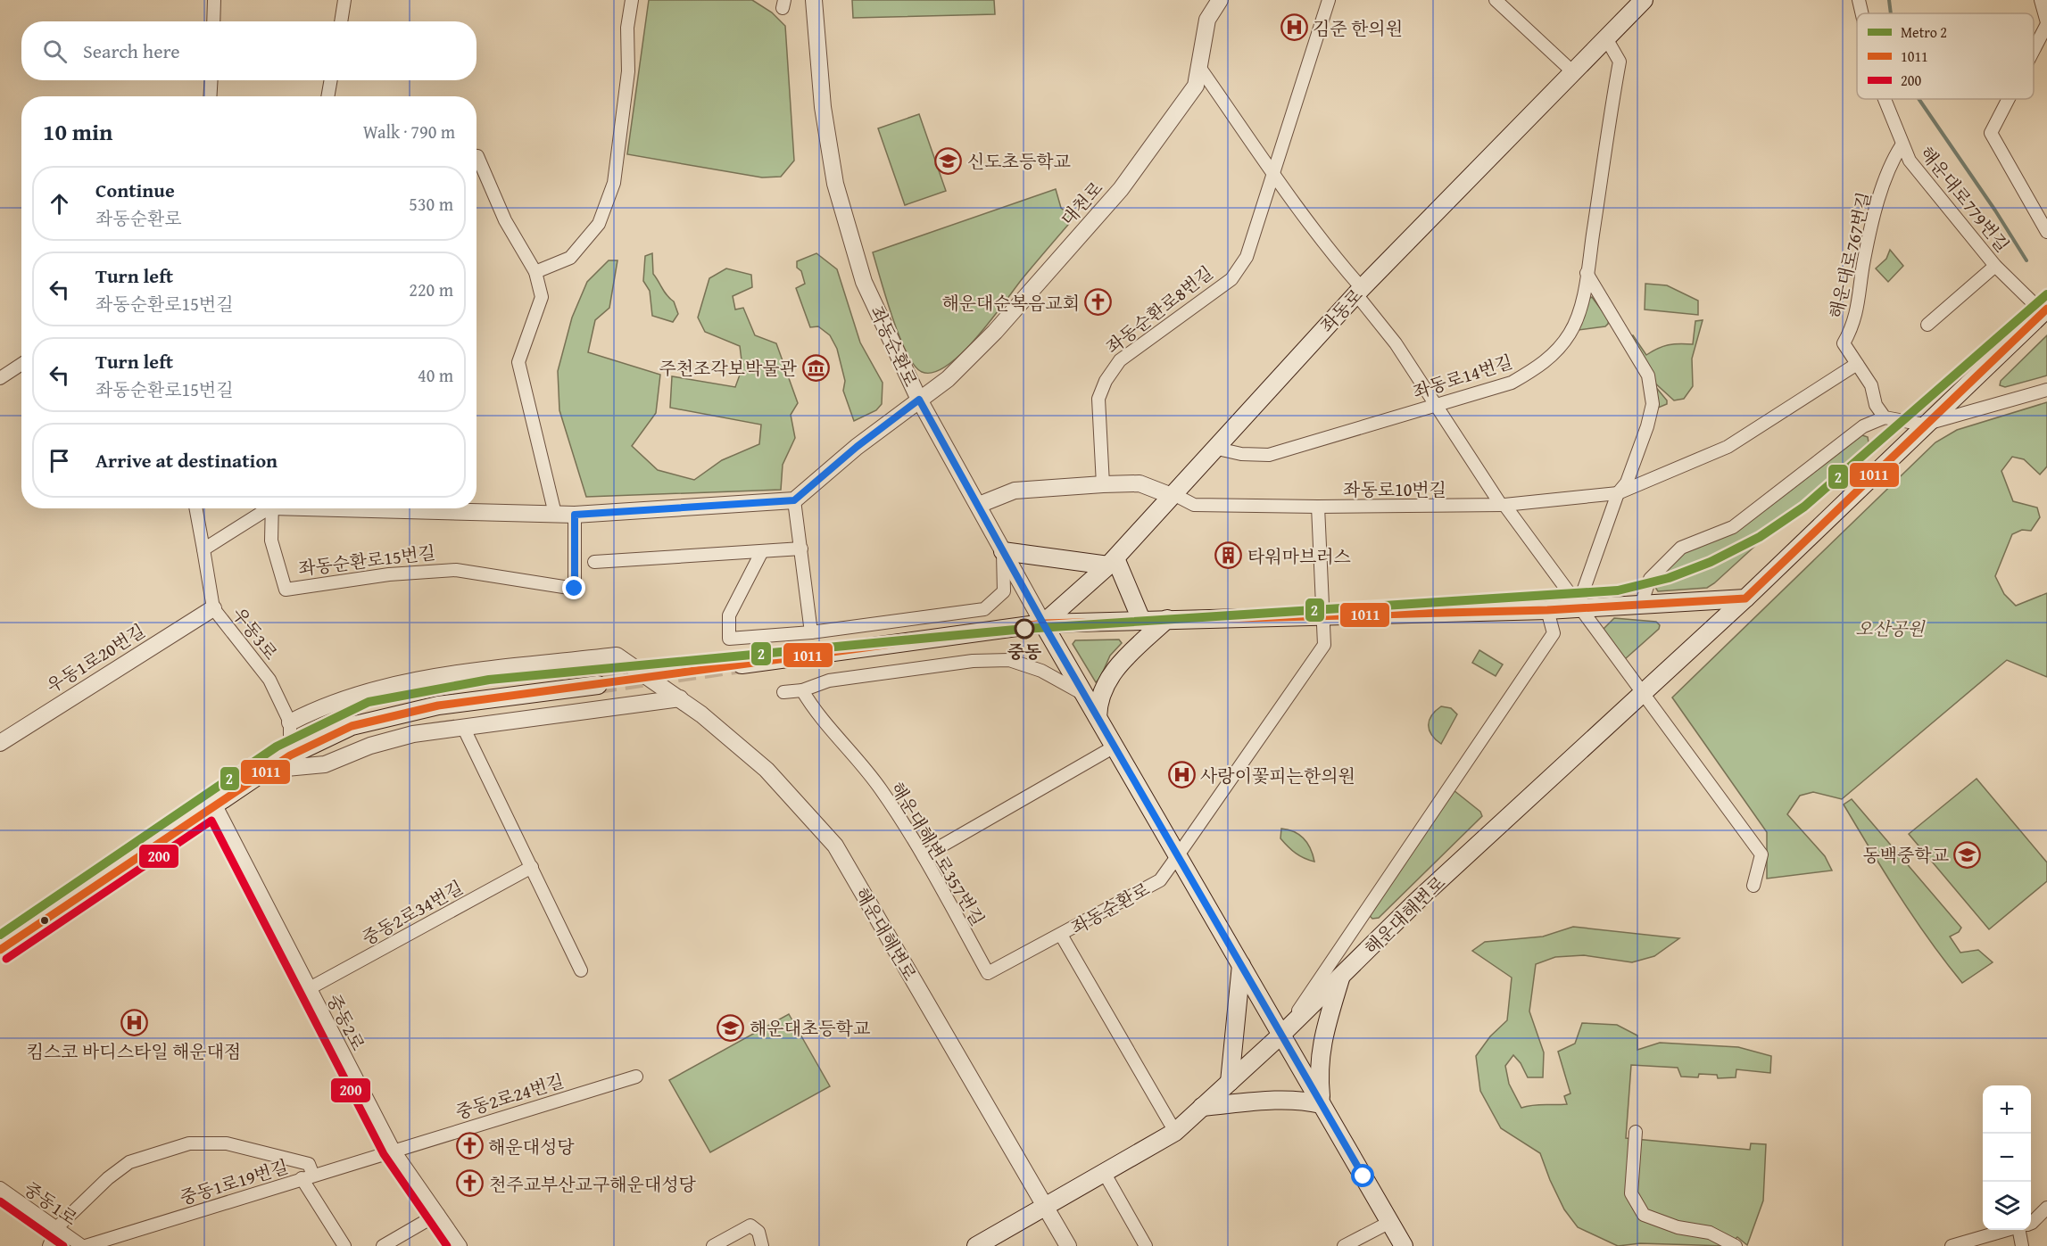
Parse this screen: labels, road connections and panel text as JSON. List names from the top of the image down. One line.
{"streets":{"main road":["좌동로","좌동순환로","해운대해변로"],"street":["해운대로779번길","대천로","해운대로767번길","좌동순환로8번길","좌동로14번길","좌동로10번길","좌동순환로15번길","우동3로","우동1로20번길","해운대해변로357번길","중동2로34번길","중동2로","중동2로24번길","중동1로19번길","중동1로"]},"crossings":[["해운대로779번길","해운대로767번길"],["해운대로779번길","해운대해변로"],["대천로","좌동순환로"],["해운대로767번길","좌동로10번길"],["좌동로","좌동순환로"],["좌동로","좌동로14번길"],["좌동로","좌동로10번길"],["좌동순환로","해운대해변로357번길"],["좌동순환로","해운대해변로"],["우동3로","우동1로20번길"],["우동3로","해운대해변로"],["중동2로34번길","중동2로"],["중동2로","중동2로24번길"],["중동2로","중동1로19번길"],["중동2로24번길","중동1로19번길"],["중동1로19번길","중동1로"]],"parks":["오산공원"],"places":{"hospital":["김준 한의원","사랑이꽃피는한의원","킴스코 바디스타일 해운대점"],"school or university":["신도초등학교","동백중학교","해운대초등학교"],"church":["해운대순복음교회","해운대성당","천주교부산교구해운대성당"],"museum":["주천조각보박물관"],"building":["타워마브러스"],"other":["중동"]},"lines":["metro line 2","transit line 1011","transit line 200"],"legend":["Metro 2","1011","200"],"page":{"search":"Search here","heading":["10 min","Walk · 790 m"],"list":[["Continue","좌동순환로","530 m"],["Turn left","좌동순환로15번길","220 m"],["Turn left","좌동순환로15번길","40 m"],"Arrive at destination"],"map_buttons":["+","−"]}}
